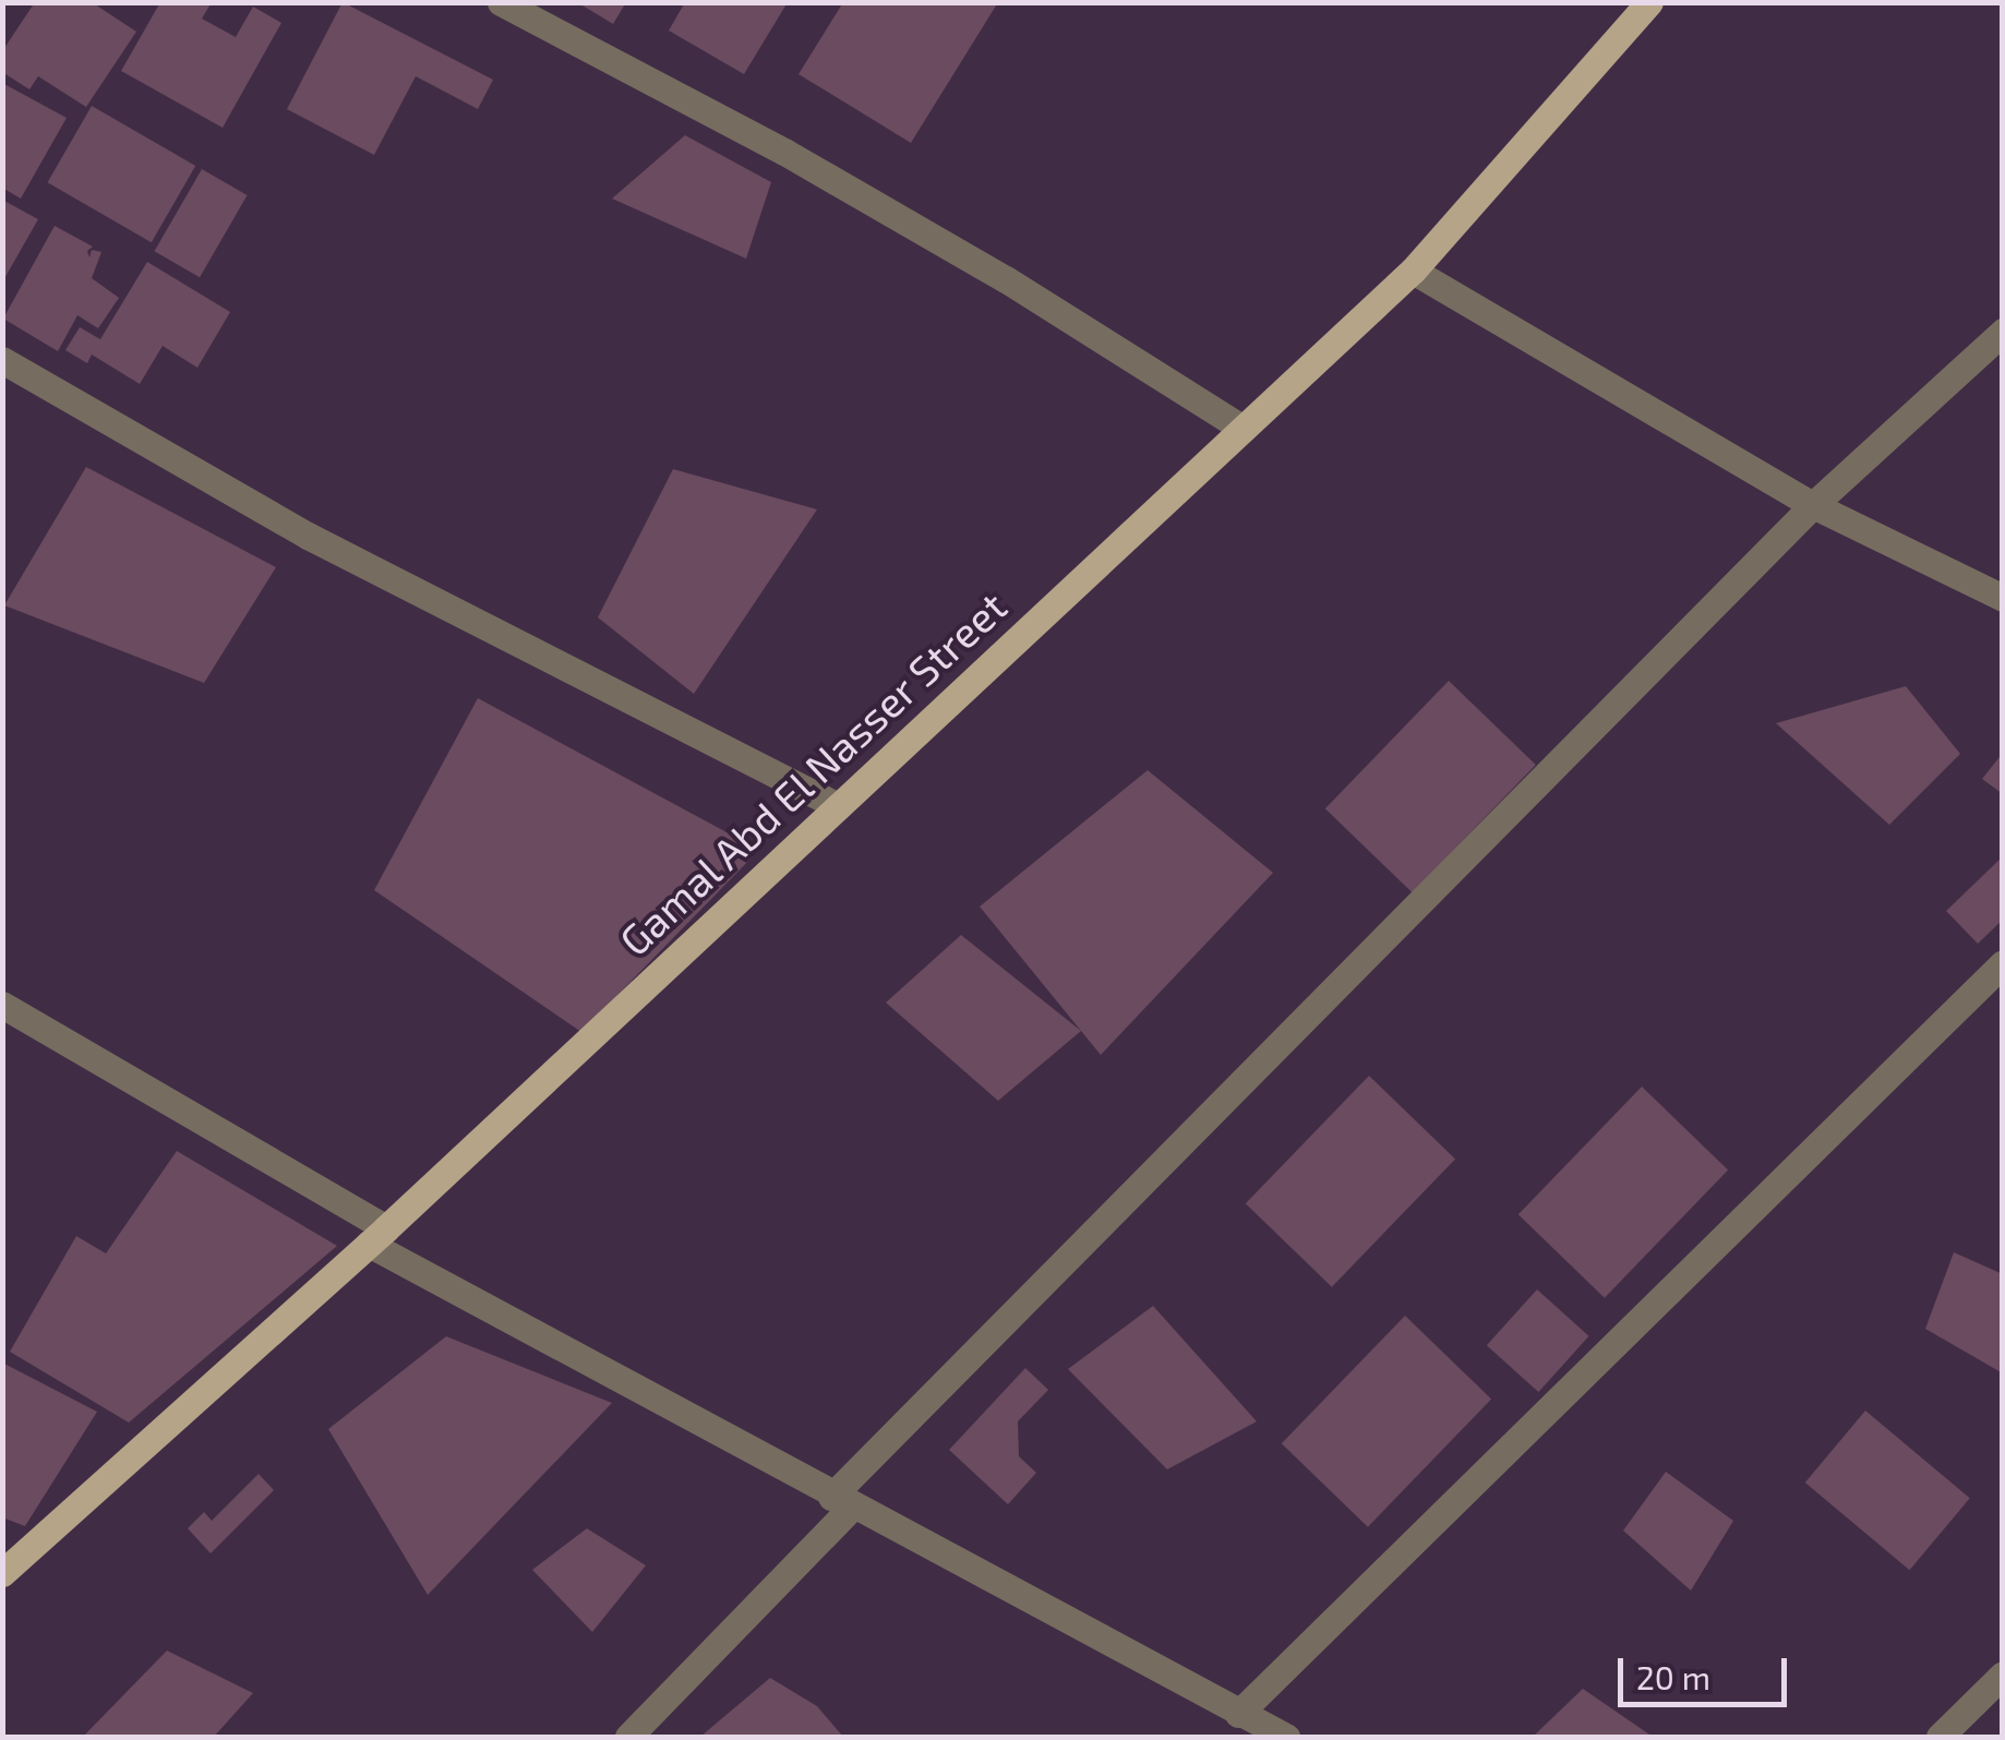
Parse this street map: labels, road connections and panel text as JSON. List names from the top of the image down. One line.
{"streets":{"main road":["Gamal Abd El Nasser Street"]},"scale_bar":"20 m"}
